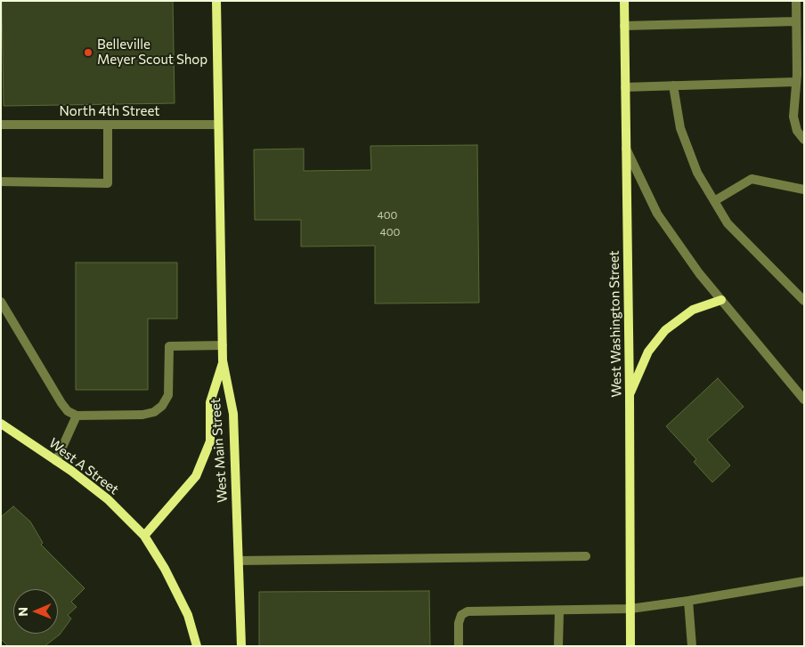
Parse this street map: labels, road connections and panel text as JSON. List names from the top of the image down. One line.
{"streets":{"main road":["West Washington Street","West Main Street","West A Street"],"street":["North 4th Street"]},"crossings":[["West Main Street","West A Street"]],"places":["Belleville Meyer Scout Shop"],"house_numbers":["400","400"],"north":"left"}
